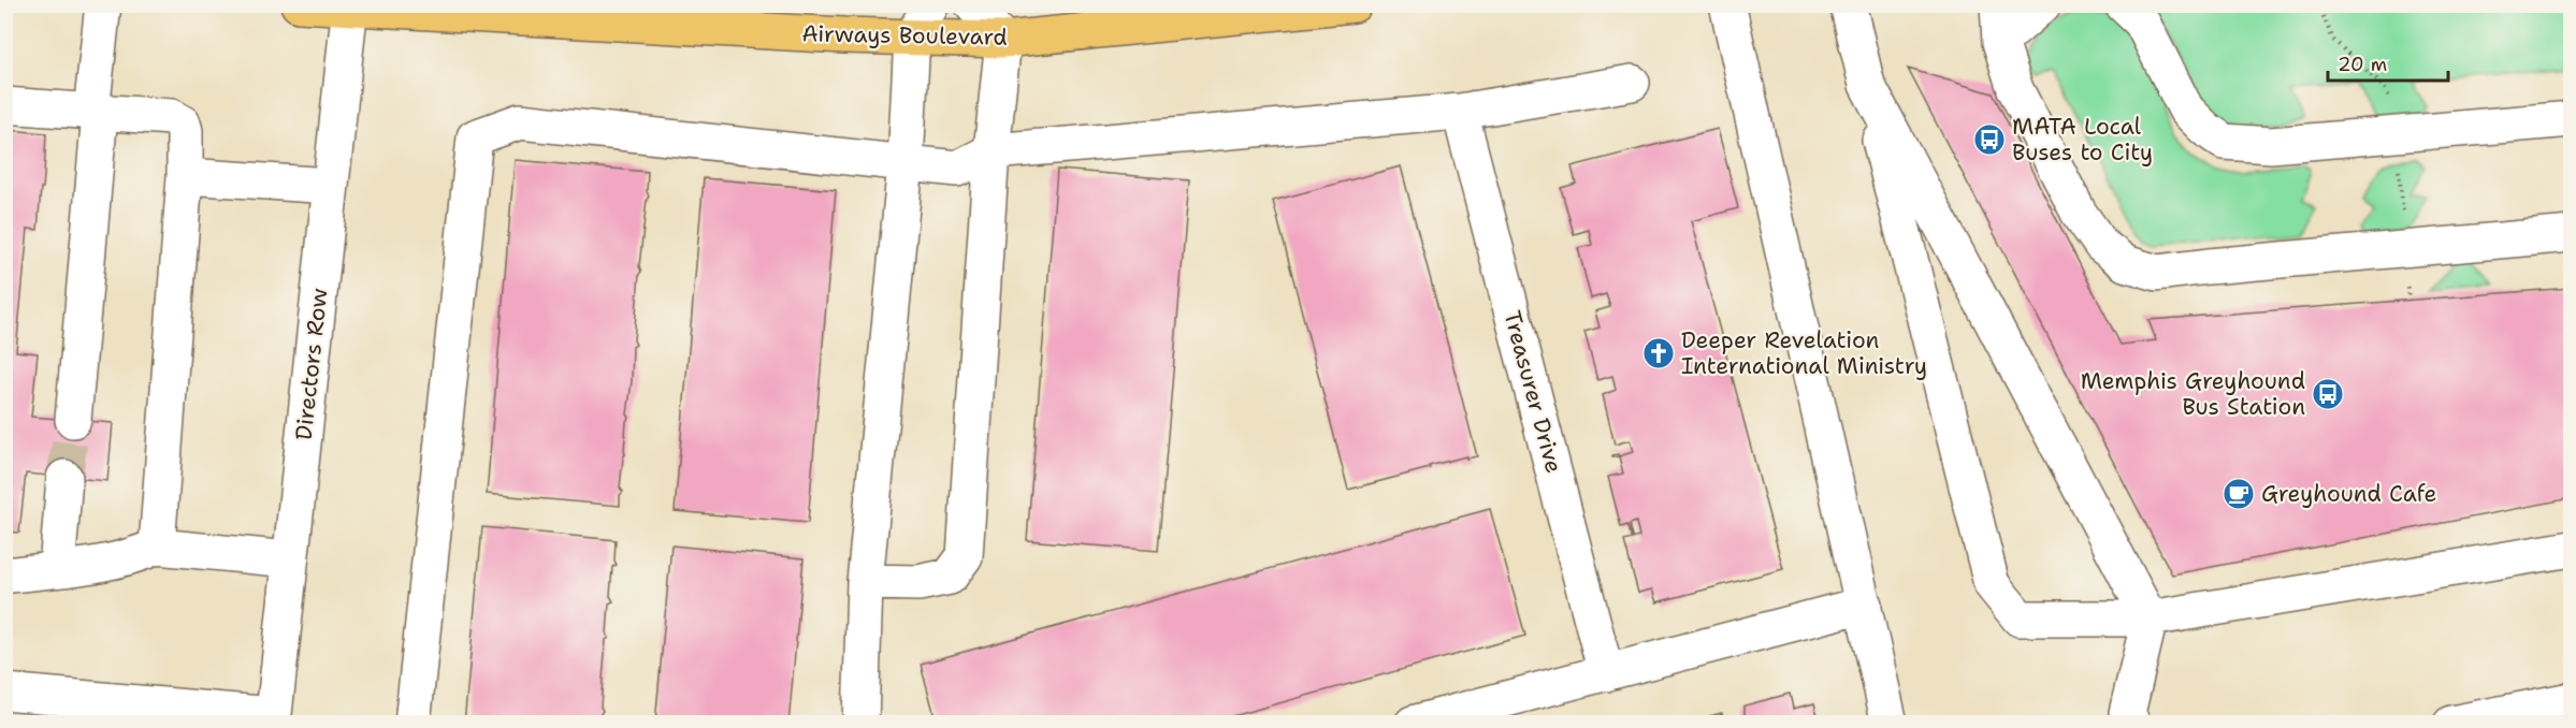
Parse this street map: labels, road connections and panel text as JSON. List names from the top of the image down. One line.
{"streets":{"main road":["Airways Boulevard"],"street":["Directors Row","Treasurer Drive"]},"crossings":[["Airways Boulevard","Directors Row"]],"places":{"bus stop":["MATA Local Buses to City","Memphis Greyhound Bus Station"],"church":["Deeper Revelation International Ministry"],"cafe":["Greyhound Cafe"]},"scale_bar":"20 m"}
